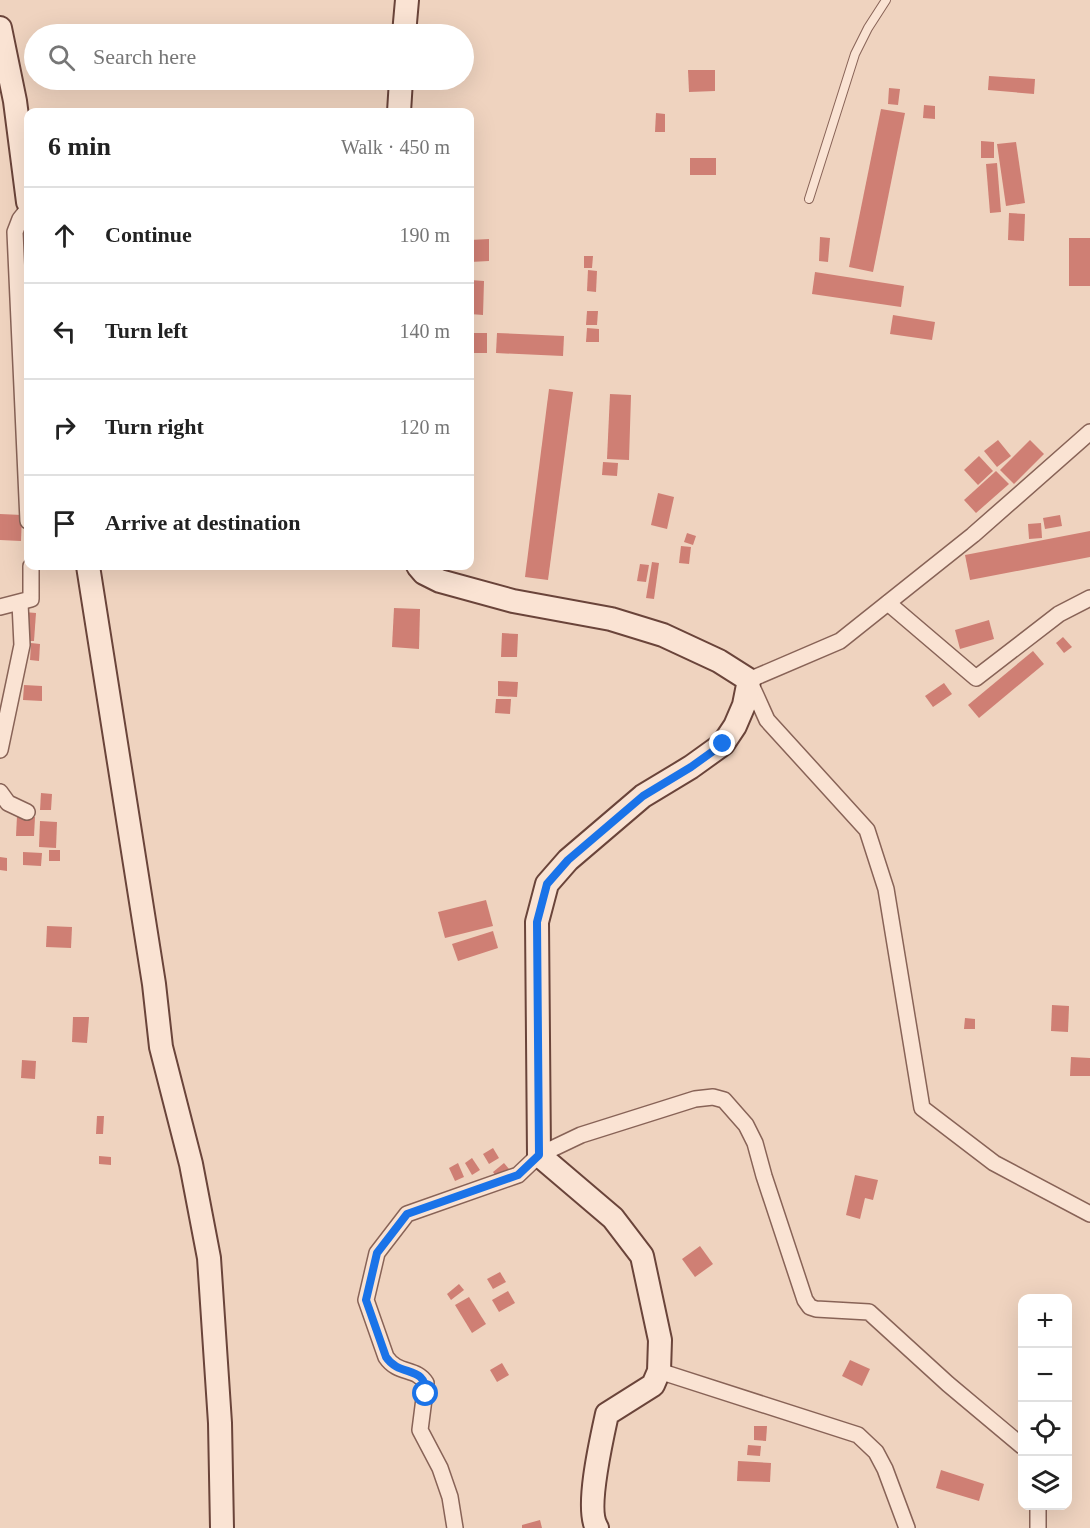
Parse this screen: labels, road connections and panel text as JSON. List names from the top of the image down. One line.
{"page":{"search":"Search here","heading":["6 min","Walk · 450 m"],"list":[["Continue","190 m"],["Turn left","140 m"],["Turn right","120 m"],"Arrive at destination"],"map_buttons":["+","−"]}}
